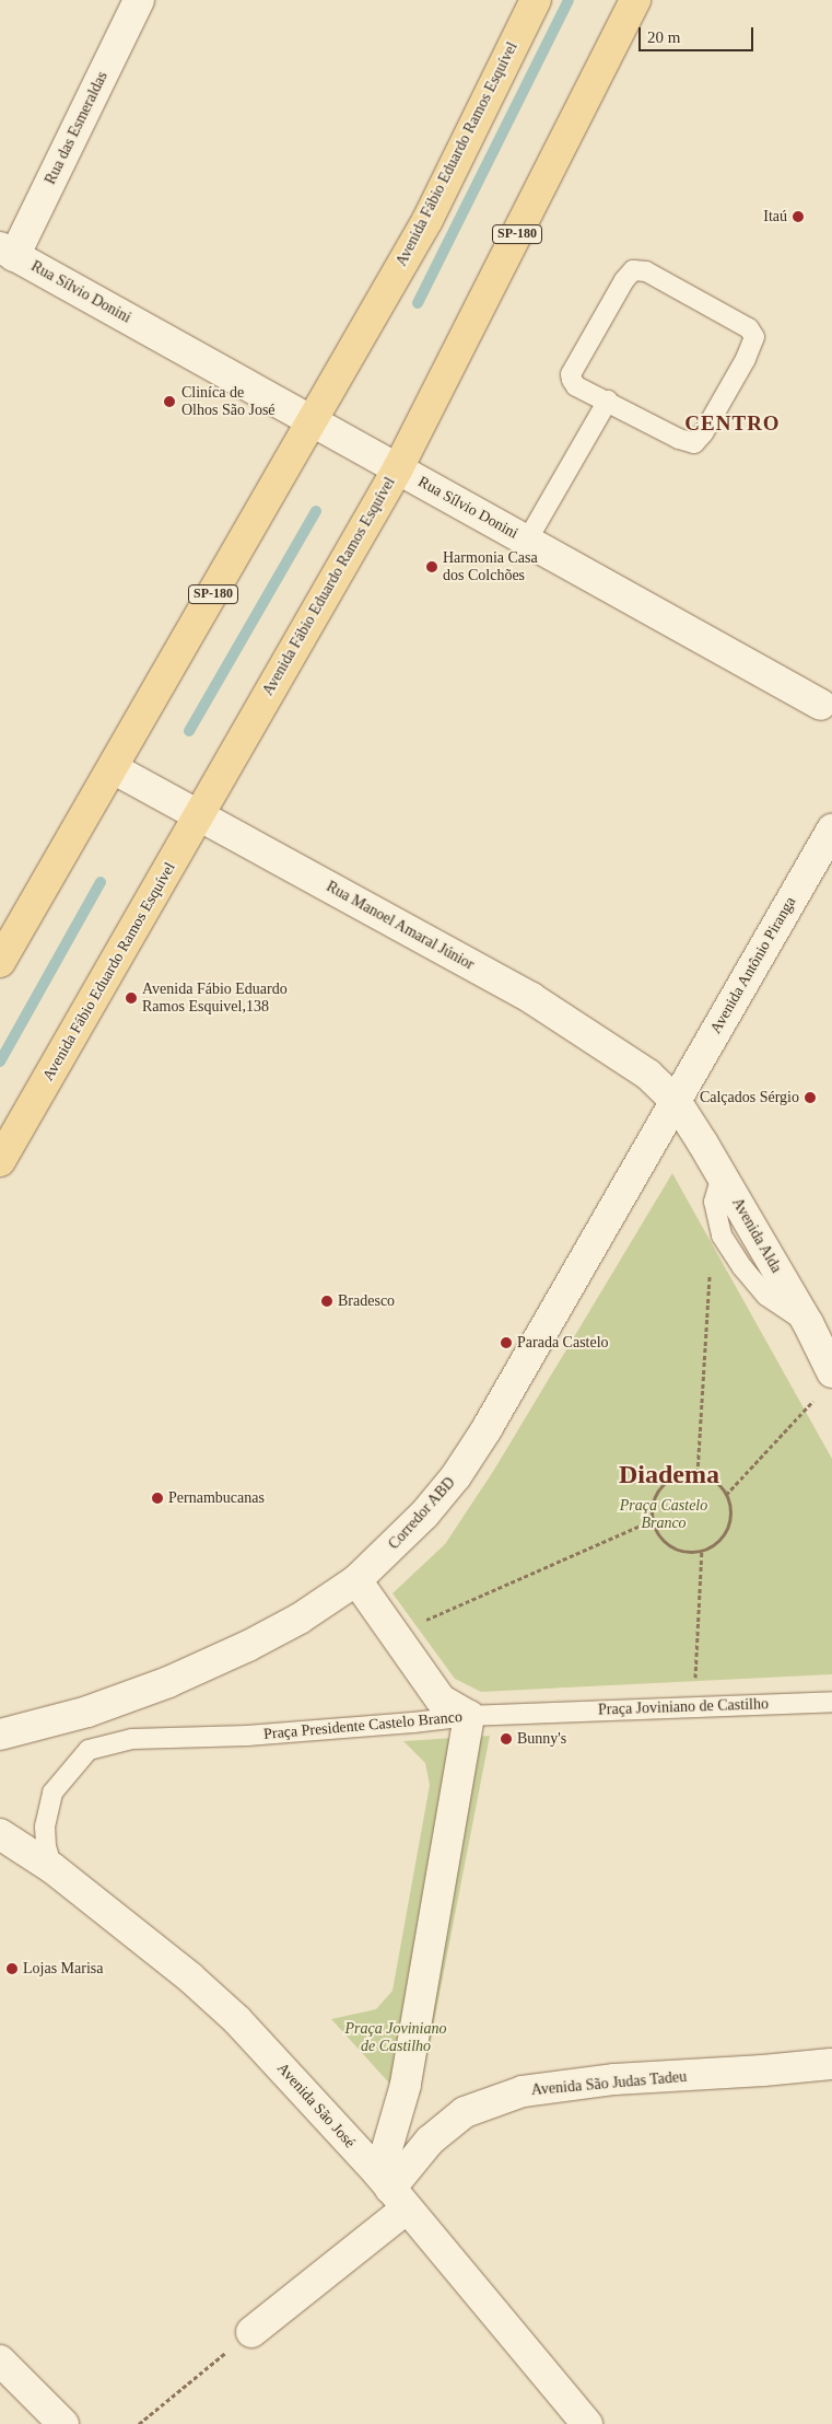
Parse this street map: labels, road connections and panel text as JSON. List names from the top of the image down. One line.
{"streets":{"main road":["Avenida Fábio Eduardo Ramos Esquível","SP-180"],"street":["Rua das Esmeraldas","Rua Sílvio Donini","Rua Manoel Amaral Júnior","Avenida Antônio Piranga","Avenida Alda","Corredor ABD","Praça Presidente Castelo Branco","Avenida São Judas Tadeu","Avenida São José"],"lane":["Praça Joviniano de Castilho"]},"crossings":[["Rua das Esmeraldas","Rua Sílvio Donini"],["Avenida Fábio Eduardo Ramos Esquível","Rua Sílvio Donini"],["Avenida Fábio Eduardo Ramos Esquível","Rua Manoel Amaral Júnior"],["Rua Manoel Amaral Júnior","Avenida Antônio Piranga"],["Rua Manoel Amaral Júnior","Avenida Alda"],["Rua Manoel Amaral Júnior","Corredor ABD"],["Avenida Antônio Piranga","Avenida Alda"],["Avenida Antônio Piranga","Corredor ABD"],["Avenida Alda","Corredor ABD"],["Praça Joviniano de Castilho","Praça Presidente Castelo Branco"],["Praça Presidente Castelo Branco","Avenida São Judas Tadeu"],["Praça Presidente Castelo Branco","Avenida São José"],["Avenida São Judas Tadeu","Avenida São José"]],"districts":["CENTRO","Diadema"],"parks":["Praça Castelo Branco","Praça Joviniano de Castilho"],"places":["Itaú","Cliníca de Olhos São José","Harmonia Casa dos Colchões","Avenida Fábio Eduardo Ramos Esquivel,138","Calçados Sérgio","Bradesco","Parada Castelo","Pernambucanas","Bunny's","Lojas Marisa"],"scale_bar":"20 m"}
